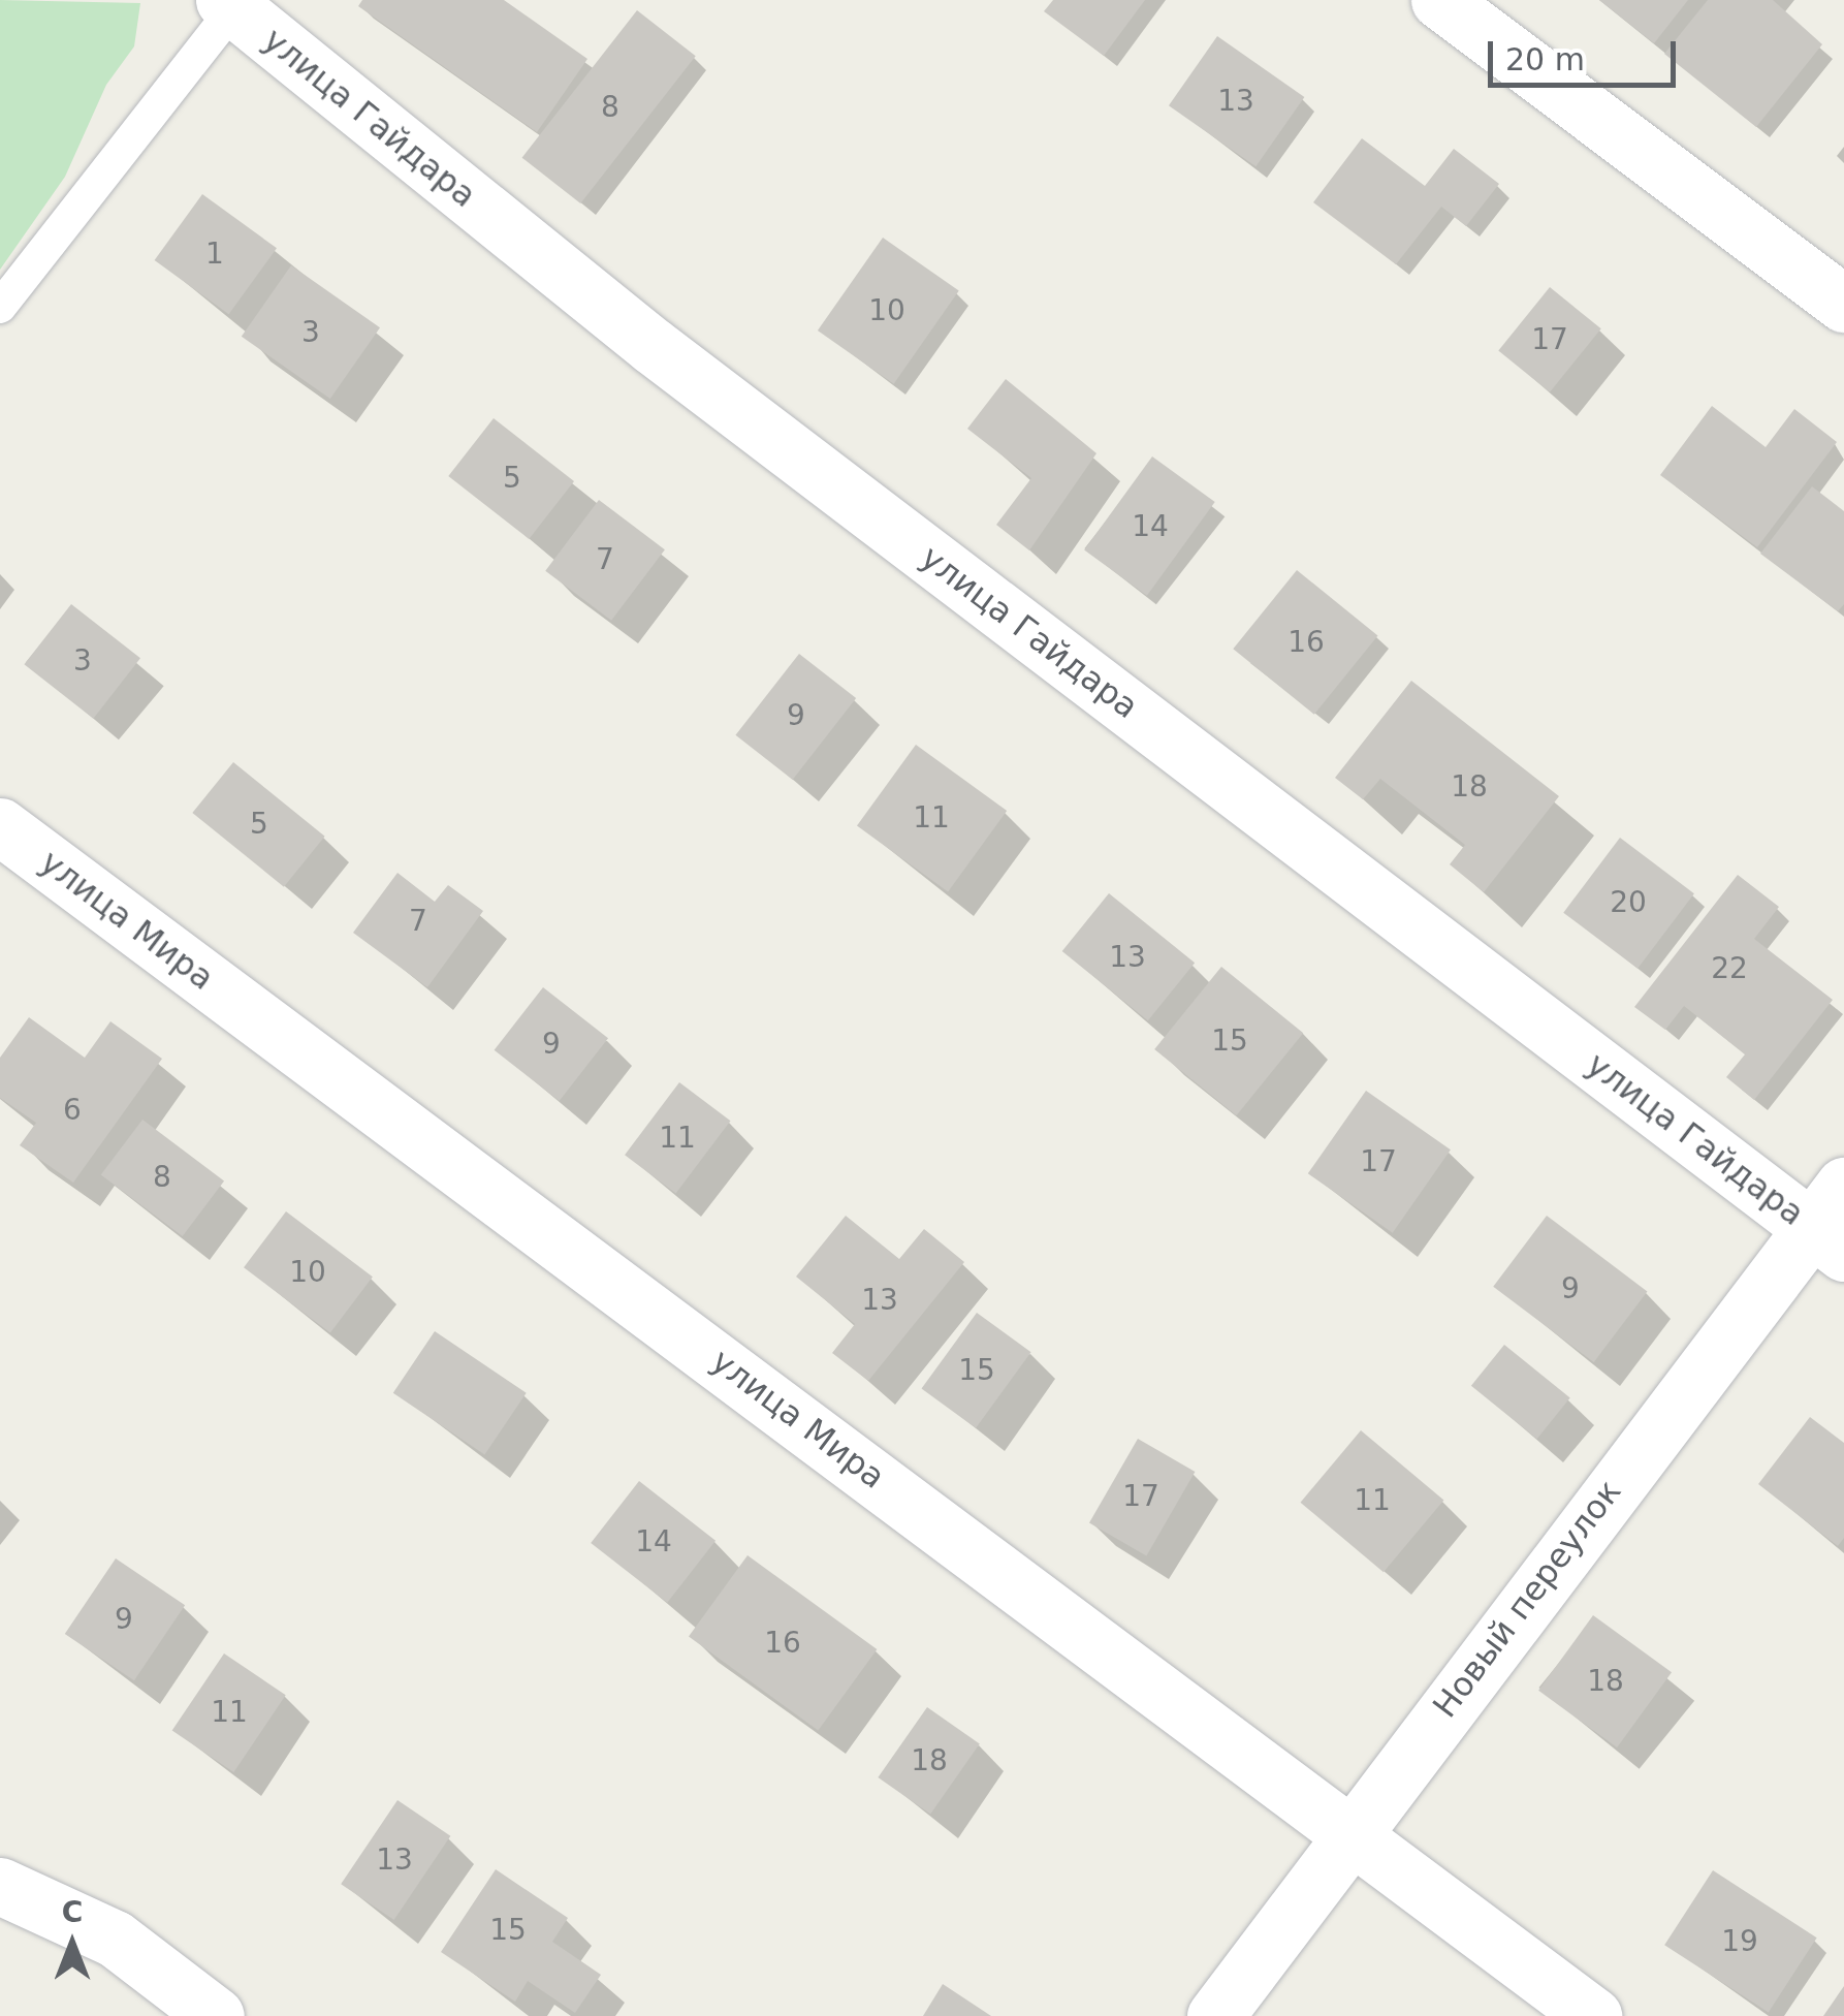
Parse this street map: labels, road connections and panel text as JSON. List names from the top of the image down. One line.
{"streets":{"street":["улица Гайдара","улица Мира","Новый переулок"]},"crossings":[["улица Гайдара","Новый переулок"],["улица Мира","Новый переулок"]],"house_numbers":["13","8","1","10","3","17","5","14","7","16","3","9","18","11","5","20","7","13","22","15","9","6","11","17","8","10","9","13","15","17","11","14","9","16","18","11","18","13","15","19"],"scale_bar":"20 m","north":"top"}
